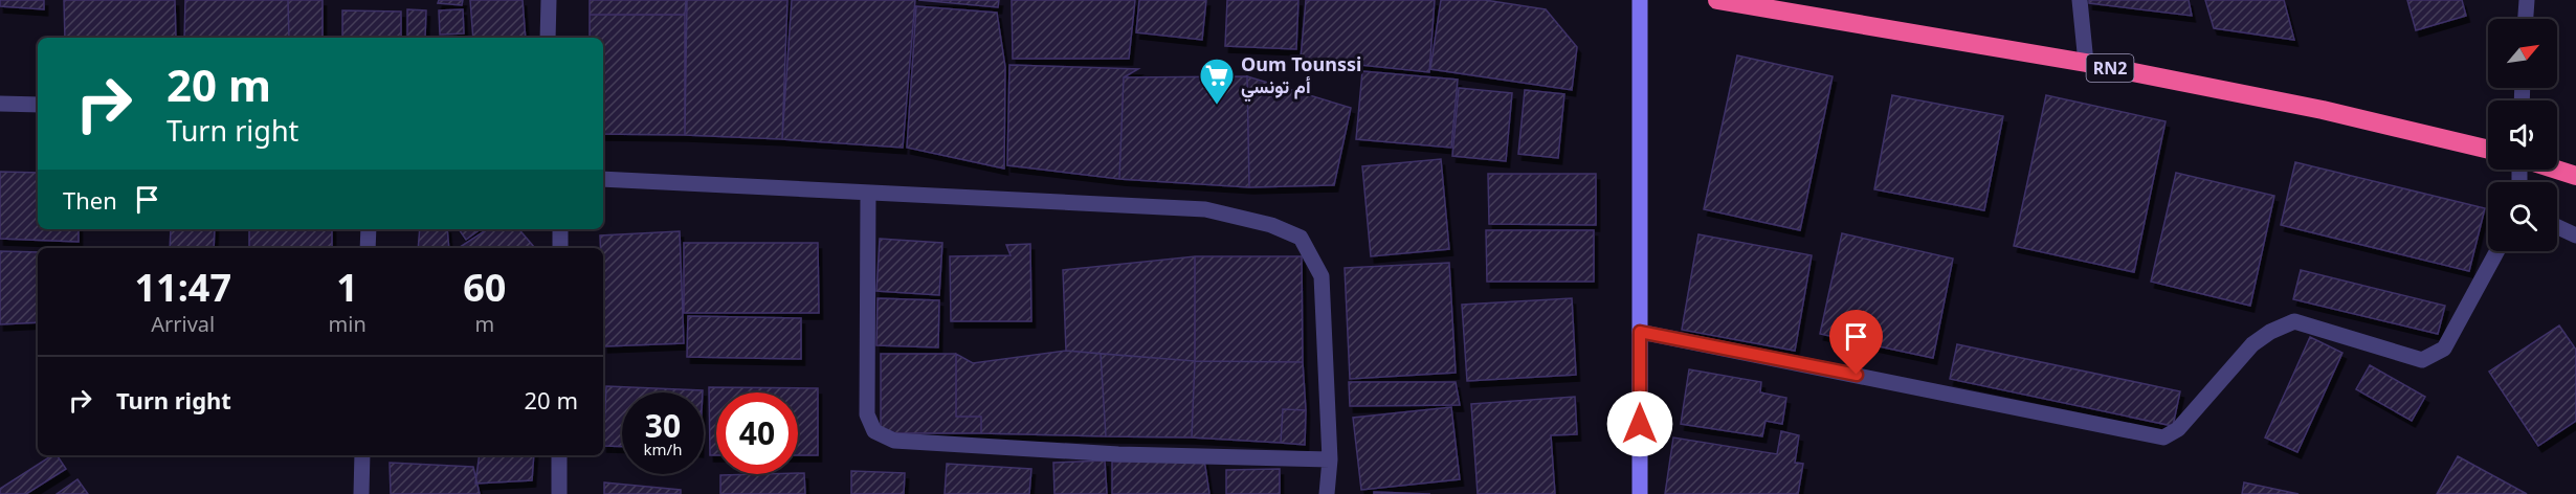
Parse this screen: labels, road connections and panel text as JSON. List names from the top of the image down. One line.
{"streets":{"highway":["RN2"]},"places":{"supermarket":["Oum Tounssi أم تونسي"]},"north":"top right","page":{"turn":["20 m","Turn right"],"then":"Then","eta":["11:47","Arrival","1","min","60","m"],"list":[{"name":"Turn right","value":"20 m"}],"speed":"30 km/h","limit":"40"}}
